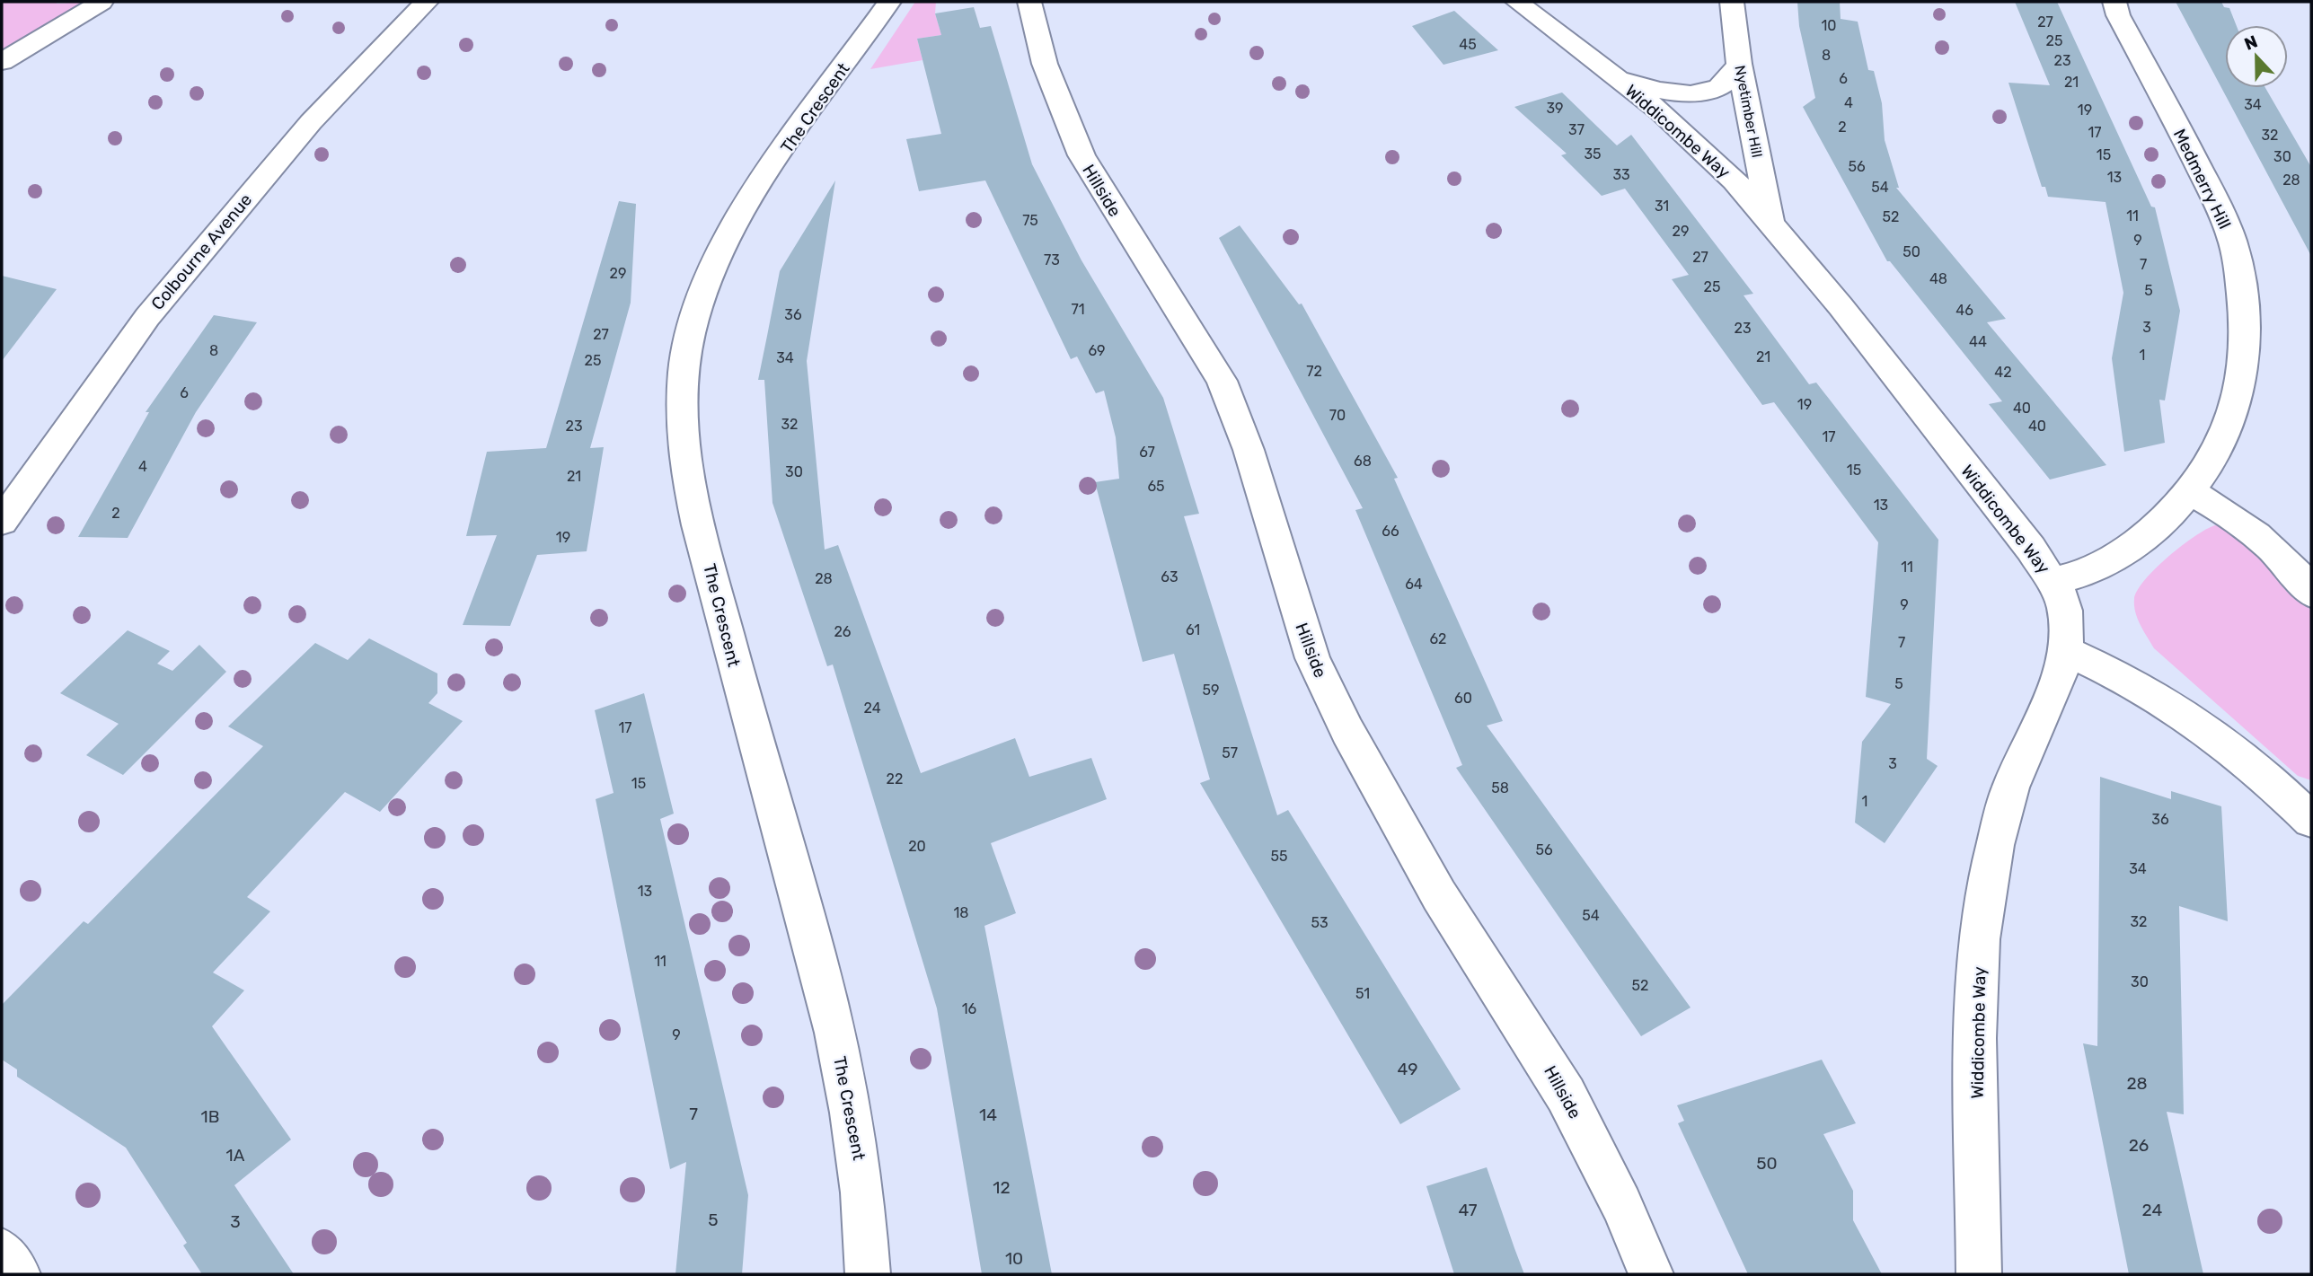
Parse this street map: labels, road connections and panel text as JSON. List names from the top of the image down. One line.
{"streets":{"street":["The Crescent","Nyetimber Hill","Widdicombe Way","Medmerry Hill","Hillside","Colbourne Avenue"]},"crossings":[["Nyetimber Hill","Widdicombe Way"],["Widdicombe Way","Medmerry Hill"]],"house_numbers":["27","10","25","45","8","23","6","21","4","34","39","19","2","37","17","32","35","15","30","56","33","13","28","54","31","11","52","75","29","9","50","27","73","7","29","48","25","5","71","46","36","3","23","27","44","8","69","1","21","34","25","72","42","6","19","40","70","32","23","40","17","67","68","4","15","30","21","65","13","2","66","19","11","63","28","64","9","61","26","62","7","5","59","60","24","17","57","3","22","15","58","1","36","20","56","55","34","13","18","54","32","53","11","30","52","51","16","9","49","28","7","14","1B","26","1A","50","12","47","24","5","3","10"],"north":"top"}
